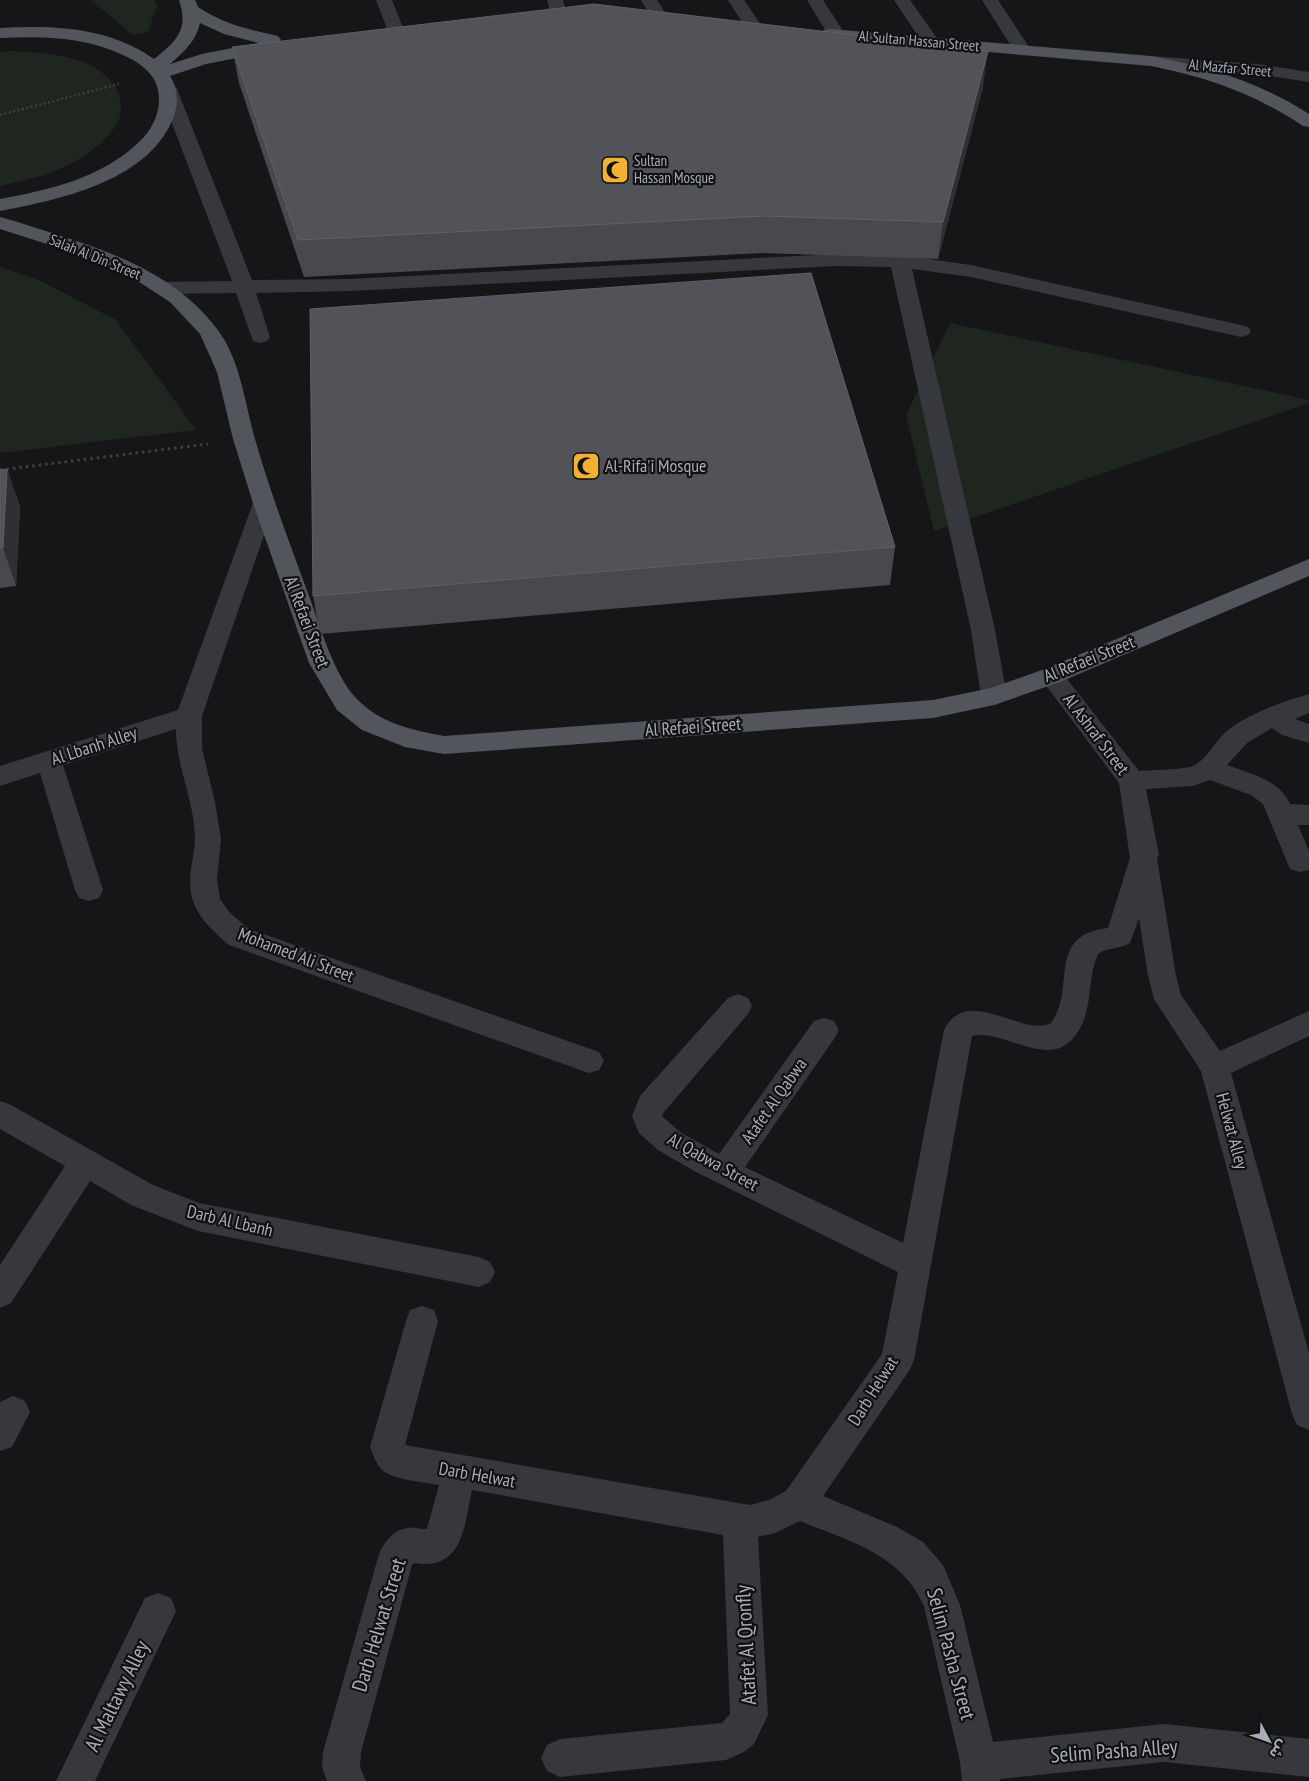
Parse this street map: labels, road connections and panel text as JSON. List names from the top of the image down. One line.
{"streets":{"main road":["Al Sultan Hassan Street","Salah Al Din Street","Al Refaei Street"],"street":["Al Mazfar Street","Al Ashraf Street","Al Lbanh Alley","Mohamed Ali Street","Atafet Al Qabwa","Helwat Alley","Al Qabwa Street","Darb Al Lbanh","Darb Helwat","Darb Helwat Street","Atafet Al Qronfly","Selim Pasha Street","Al Maltawy Alley","Selim Pasha Alley"]},"crossings":[["Al Sultan Hassan Street","Al Mazfar Street"],["Salah Al Din Street","Al Refaei Street"],["Al Refaei Street","Al Ashraf Street"],["Al Refaei Street","Mohamed Ali Street"],["Al Ashraf Street","Helwat Alley"],["Al Ashraf Street","Darb Helwat"],["Al Lbanh Alley","Mohamed Ali Street"],["Atafet Al Qabwa","Al Qabwa Street"],["Helwat Alley","Darb Helwat"],["Al Qabwa Street","Darb Helwat"],["Darb Helwat","Darb Helwat Street"],["Darb Helwat","Atafet Al Qronfly"],["Darb Helwat","Selim Pasha Street"],["Selim Pasha Street","Selim Pasha Alley"]],"places":{"mosque":["Sultan Hassan Mosque","Al-Rifa'i Mosque"]},"north":"bottom right"}
